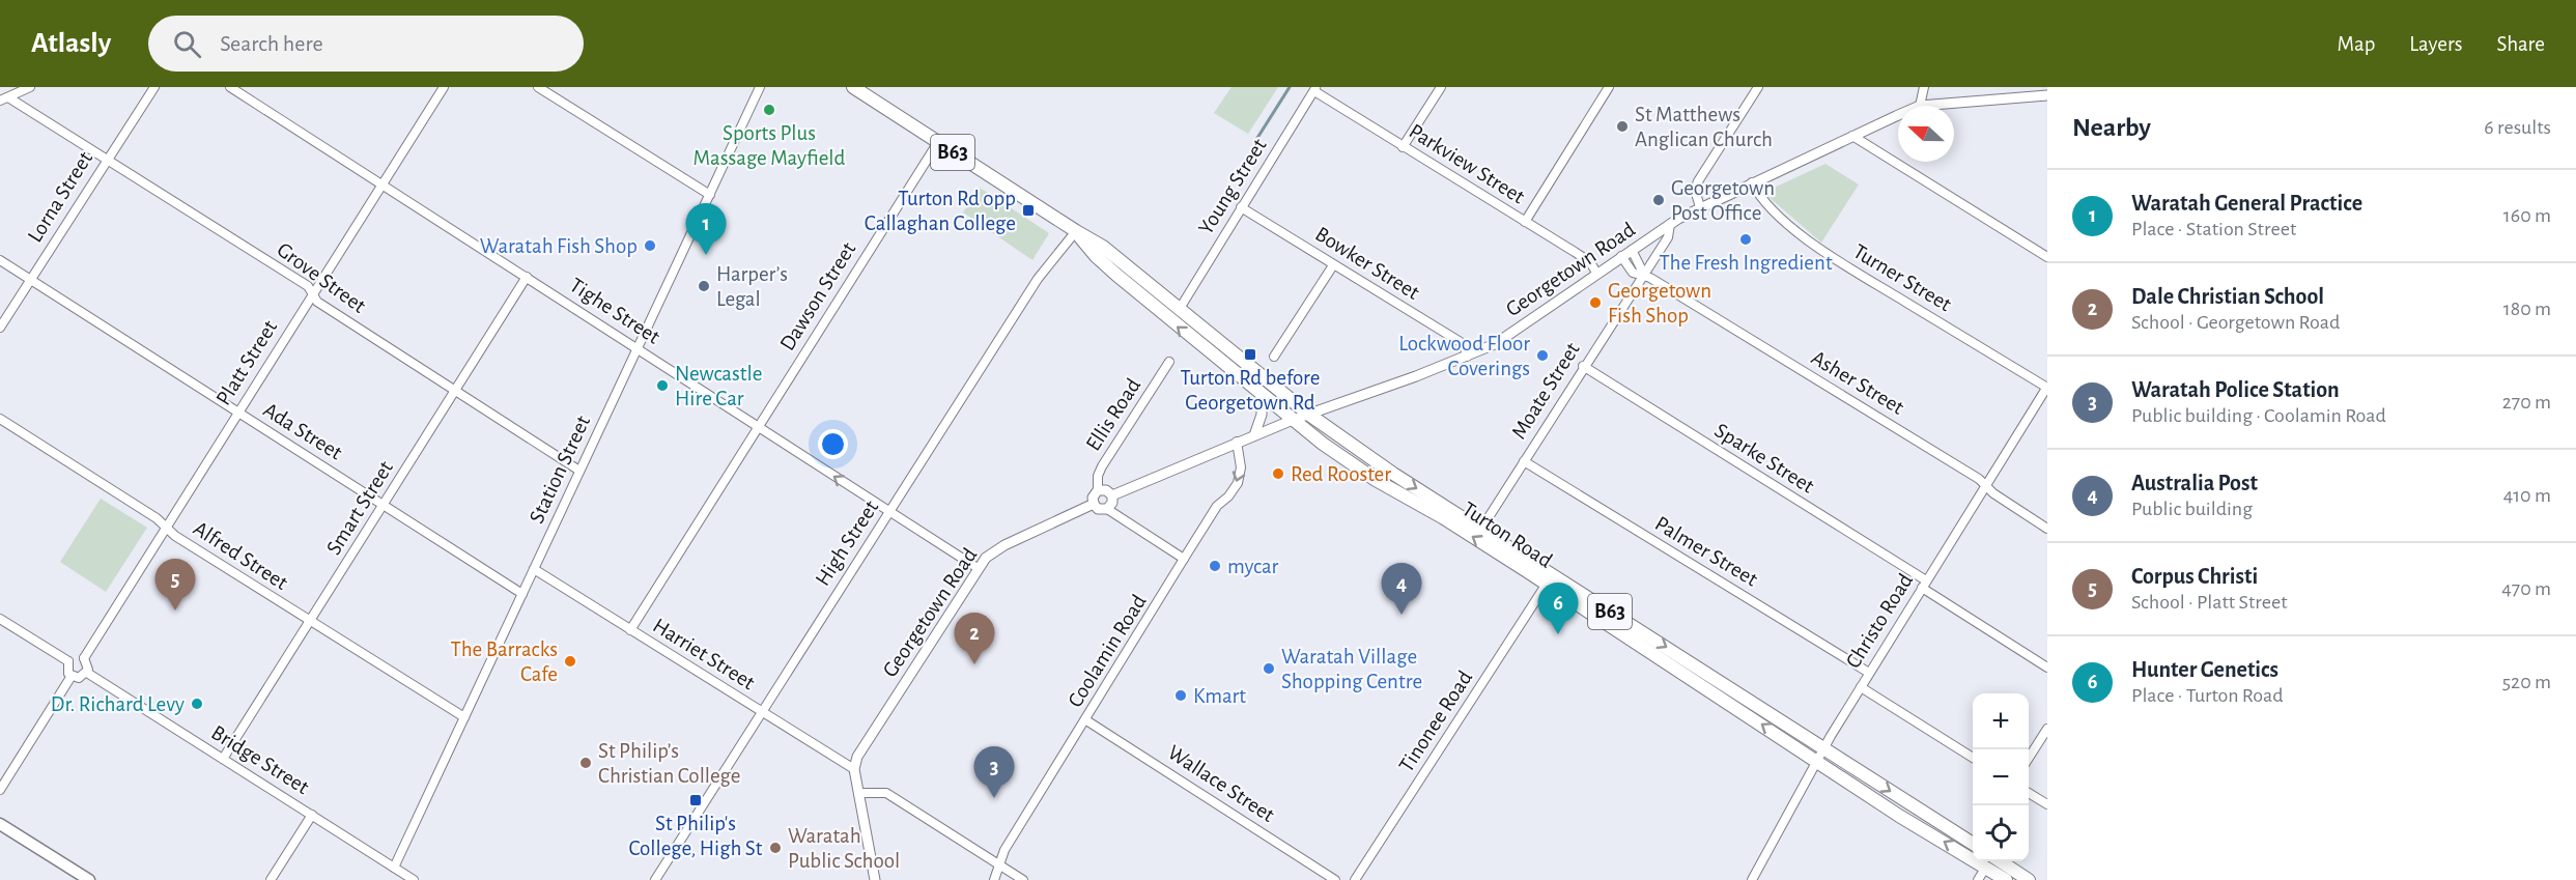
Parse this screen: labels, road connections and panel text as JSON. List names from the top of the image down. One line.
{"streets":{"main road":["B63","Turton Road"],"street":["Parkview Street","Young Street","Lorna Street","Bowker Street","Georgetown Road","Grove Street","Turner Street","Dawson Street","Tighe Street","Platt Street","Asher Street","Moate Street","Ellis Road","Ada Street","Sparke Street","Station Street","Smart Street","High Street","Palmer Street","Alfred Street","Christo Road","Coolamin Road","Harriet Street","Tinonee Road","Bridge Street","Wallace Street"]},"crossings":[["Parkview Street","Young Street"],["Parkview Street","Georgetown Road"],["Young Street","Bowker Street"],["Young Street","Turton Road"],["Lorna Street","Grove Street"],["Lorna Street","Ada Street"],["Bowker Street","Georgetown Road"],["Georgetown Road","Turner Street"],["Georgetown Road","Tighe Street"],["Georgetown Road","Moate Street"],["Georgetown Road","Ellis Road"],["Georgetown Road","Turton Road"],["Georgetown Road","Coolamin Road"],["Georgetown Road","Harriet Street"],["Grove Street","Platt Street"],["Grove Street","Station Street"],["Grove Street","Smart Street"],["Turner Street","Christo Road"],["Dawson Street","Tighe Street"],["Dawson Street","Turton Road"],["Dawson Street","Harriet Street"],["Tighe Street","Platt Street"],["Tighe Street","Station Street"],["Tighe Street","Smart Street"],["Tighe Street","High Street"],["Platt Street","Ada Street"],["Platt Street","Alfred Street"],["Platt Street","Bridge Street"],["Asher Street","Moate Street"],["Asher Street","Christo Road"],["Moate Street","Sparke Street"],["Moate Street","Turton Road"],["Moate Street","Palmer Street"],["Ada Street","Station Street"],["Ada Street","Smart Street"],["Sparke Street","Christo Road"],["Station Street","Alfred Street"],["Station Street","Harriet Street"],["Station Street","Bridge Street"],["Smart Street","Alfred Street"],["Smart Street","Bridge Street"],["Turton Road","High Street"],["Turton Road","Christo Road"],["Turton Road","Tinonee Road"],["High Street","Harriet Street"],["Palmer Street","Christo Road"],["Coolamin Road","Wallace Street"]],"places":{"other":["Sports Plus Massage Mayfield","St Matthews Anglican Church","Georgetown Post Office","The Fresh Ingredient","Waratah Fish Shop","Harper’s Legal","Georgetown Fish Shop","Lockwood Floor Coverings","Newcastle Hire Car","Red Rooster","mycar","The Barracks Cafe","Waratah Village Shopping Centre","Kmart","Dr. Richard Levy","St Philip’s Christian College","Waratah Public School"],"transit":["Turton Rd opp Callaghan College","Turton Rd before Georgetown Rd","St Philip's College, High St"]},"north":"left","page":{"header":"Atlasly","search":"Search here","nav":["Map","Layers","Share"],"heading":["Nearby","6 results"],"list":[{"mark":"1","name":"Waratah General Practice","note":"Place · Station Street","value":"160 m"},{"mark":"2","name":"Dale Christian School","note":"School · Georgetown Road","value":"180 m"},{"mark":"3","name":"Waratah Police Station","note":"Public building · Coolamin Road","value":"270 m"},{"mark":"4","name":"Australia Post","note":"Public building","value":"410 m"},{"mark":"5","name":"Corpus Christi","note":"School · Platt Street","value":"470 m"},{"mark":"6","name":"Hunter Genetics","note":"Place · Turton Road","value":"520 m"}],"pins":["1","5","4","6","2","3"],"map_buttons":["+","−"]}}
